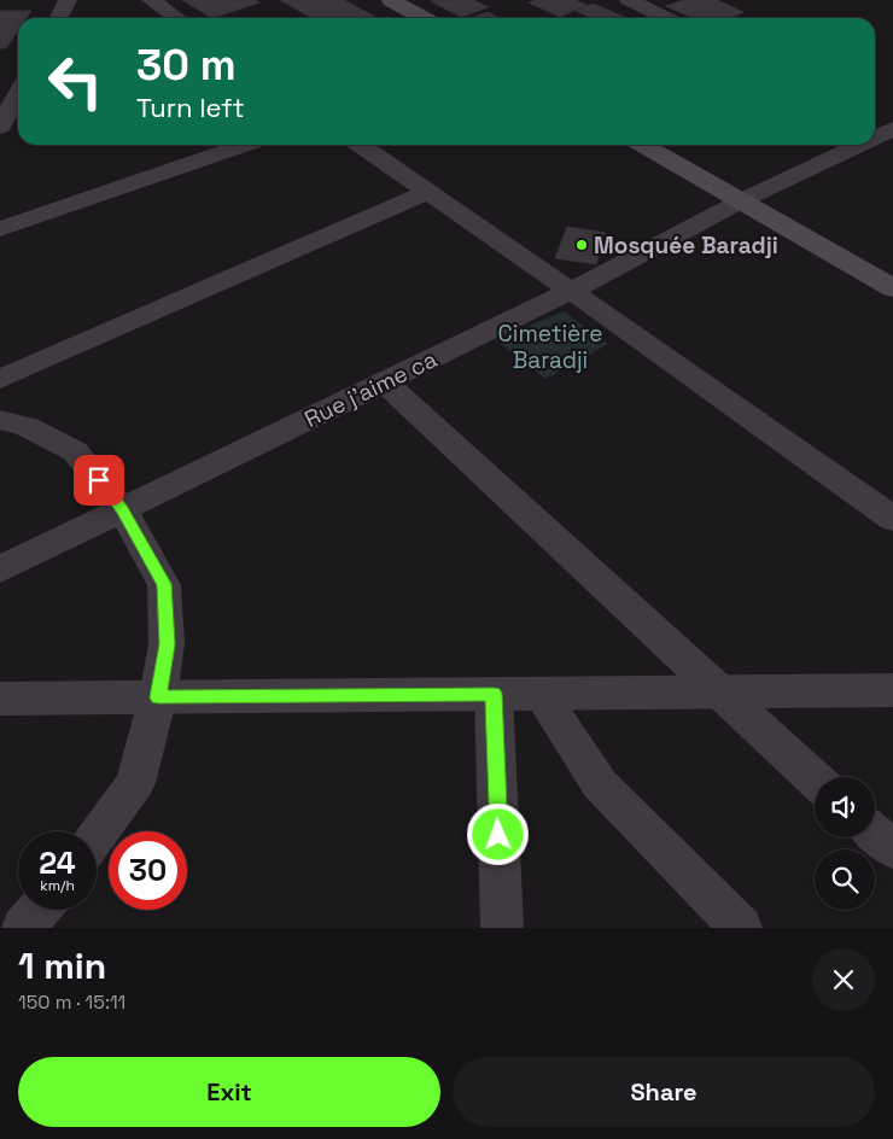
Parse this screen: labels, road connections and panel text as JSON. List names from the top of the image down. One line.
{"streets":{"street":["Rue j'aime ca"]},"parks":["Cimetière Baradji"],"places":["Mosquée Baradji"],"page":{"turn":["30 m","Turn left"],"speed":"24 km/h","limit":"30","heading":["1 min","150 m · 15:11"],"buttons":["Exit","Share"]}}
